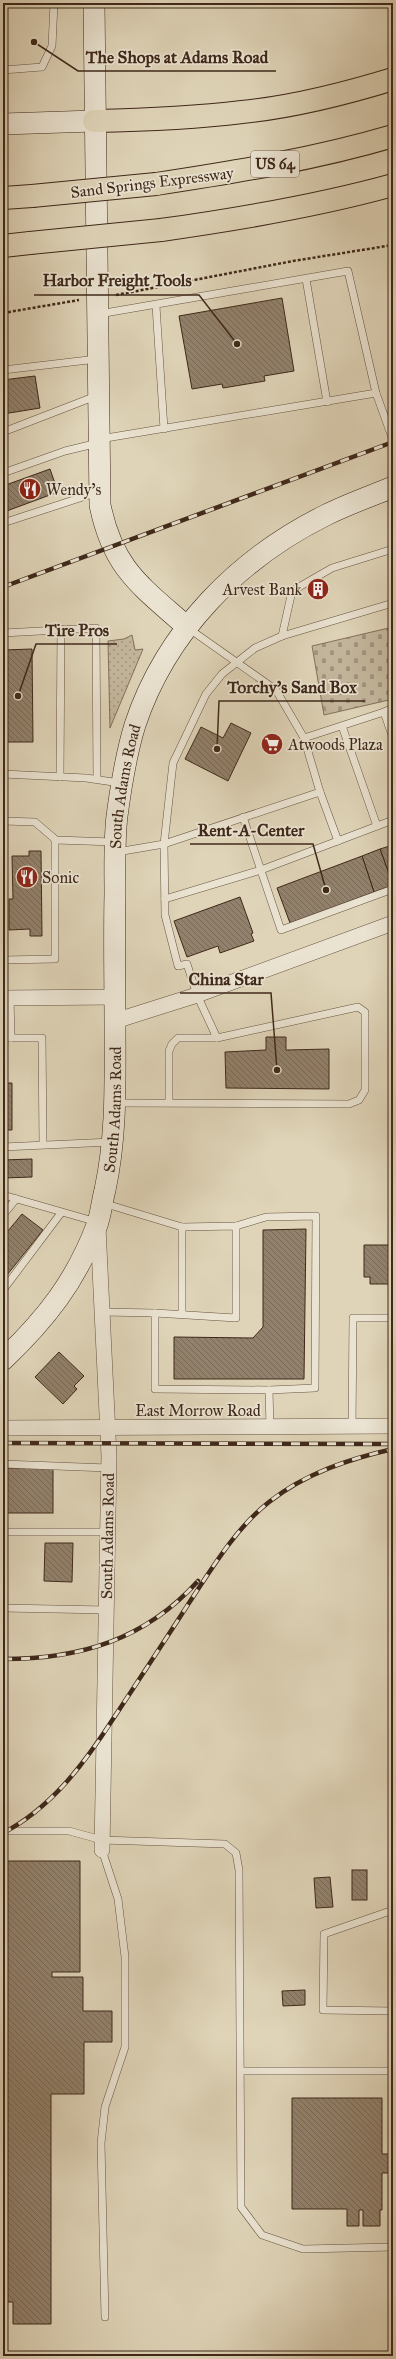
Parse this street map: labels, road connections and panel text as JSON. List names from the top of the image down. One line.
{"streets":{"highway":["US 64","Sand Springs Expressway"],"main road":["South Adams Road"],"street":["East Morrow Road"]},"crossings":[["South Adams Road","East Morrow Road"]],"places":{"other":["The Shops at Adams Road","Harbor Freight Tools","Tire Pros","Torchy's Sand Box","Rent-A-Center","China Star"],"restaurant":["Wendy's","Sonic"],"building":["Arvest Bank"],"supermarket":["Atwoods Plaza"]}}
